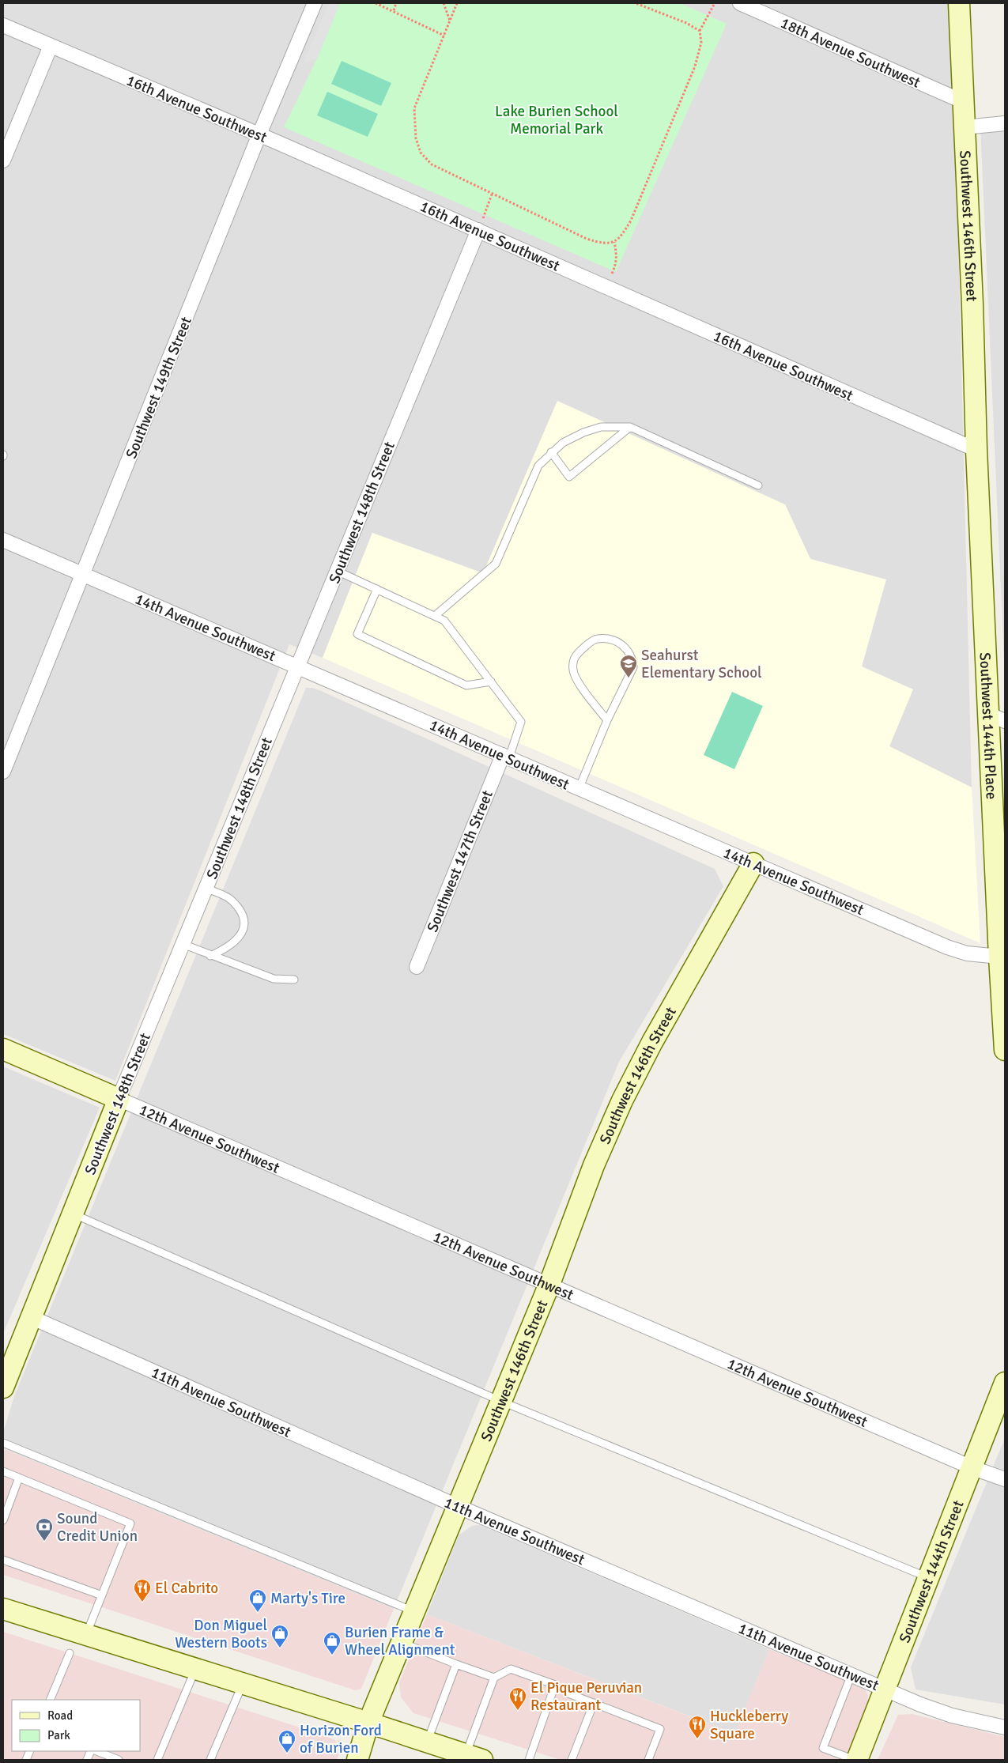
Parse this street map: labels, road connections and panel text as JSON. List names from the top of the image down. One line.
{"streets":{"street":["18th Avenue Southwest","16th Avenue Southwest","Southwest 146th Street","Southwest 149th Street","Southwest 148th Street","14th Avenue Southwest","Southwest 144th Place","Southwest 147th Street","12th Avenue Southwest","11th Avenue Southwest","Southwest 144th Street"]},"crossings":[["18th Avenue Southwest","Southwest 146th Street"],["16th Avenue Southwest","Southwest 146th Street"],["16th Avenue Southwest","Southwest 149th Street"],["16th Avenue Southwest","Southwest 148th Street"],["16th Avenue Southwest","Southwest 144th Place"],["Southwest 146th Street","14th Avenue Southwest"],["Southwest 146th Street","Southwest 144th Place"],["Southwest 146th Street","12th Avenue Southwest"],["Southwest 146th Street","11th Avenue Southwest"],["Southwest 149th Street","14th Avenue Southwest"],["Southwest 148th Street","14th Avenue Southwest"],["Southwest 148th Street","12th Avenue Southwest"],["Southwest 148th Street","11th Avenue Southwest"],["14th Avenue Southwest","Southwest 144th Place"],["14th Avenue Southwest","Southwest 147th Street"],["12th Avenue Southwest","Southwest 144th Street"],["11th Avenue Southwest","Southwest 144th Street"]],"parks":["Lake Burien School Memorial Park"],"places":{"school or university":["Seahurst Elementary School"],"bank":["Sound Credit Union"],"restaurant":["El Cabrito","El Pique Peruvian Restaurant","Huckleberry Square"],"shop":["Marty's Tire","Don Miguel Western Boots","Burien Frame & Wheel Alignment","Horizon Ford of Burien"]},"legend":["Road","Park"]}
